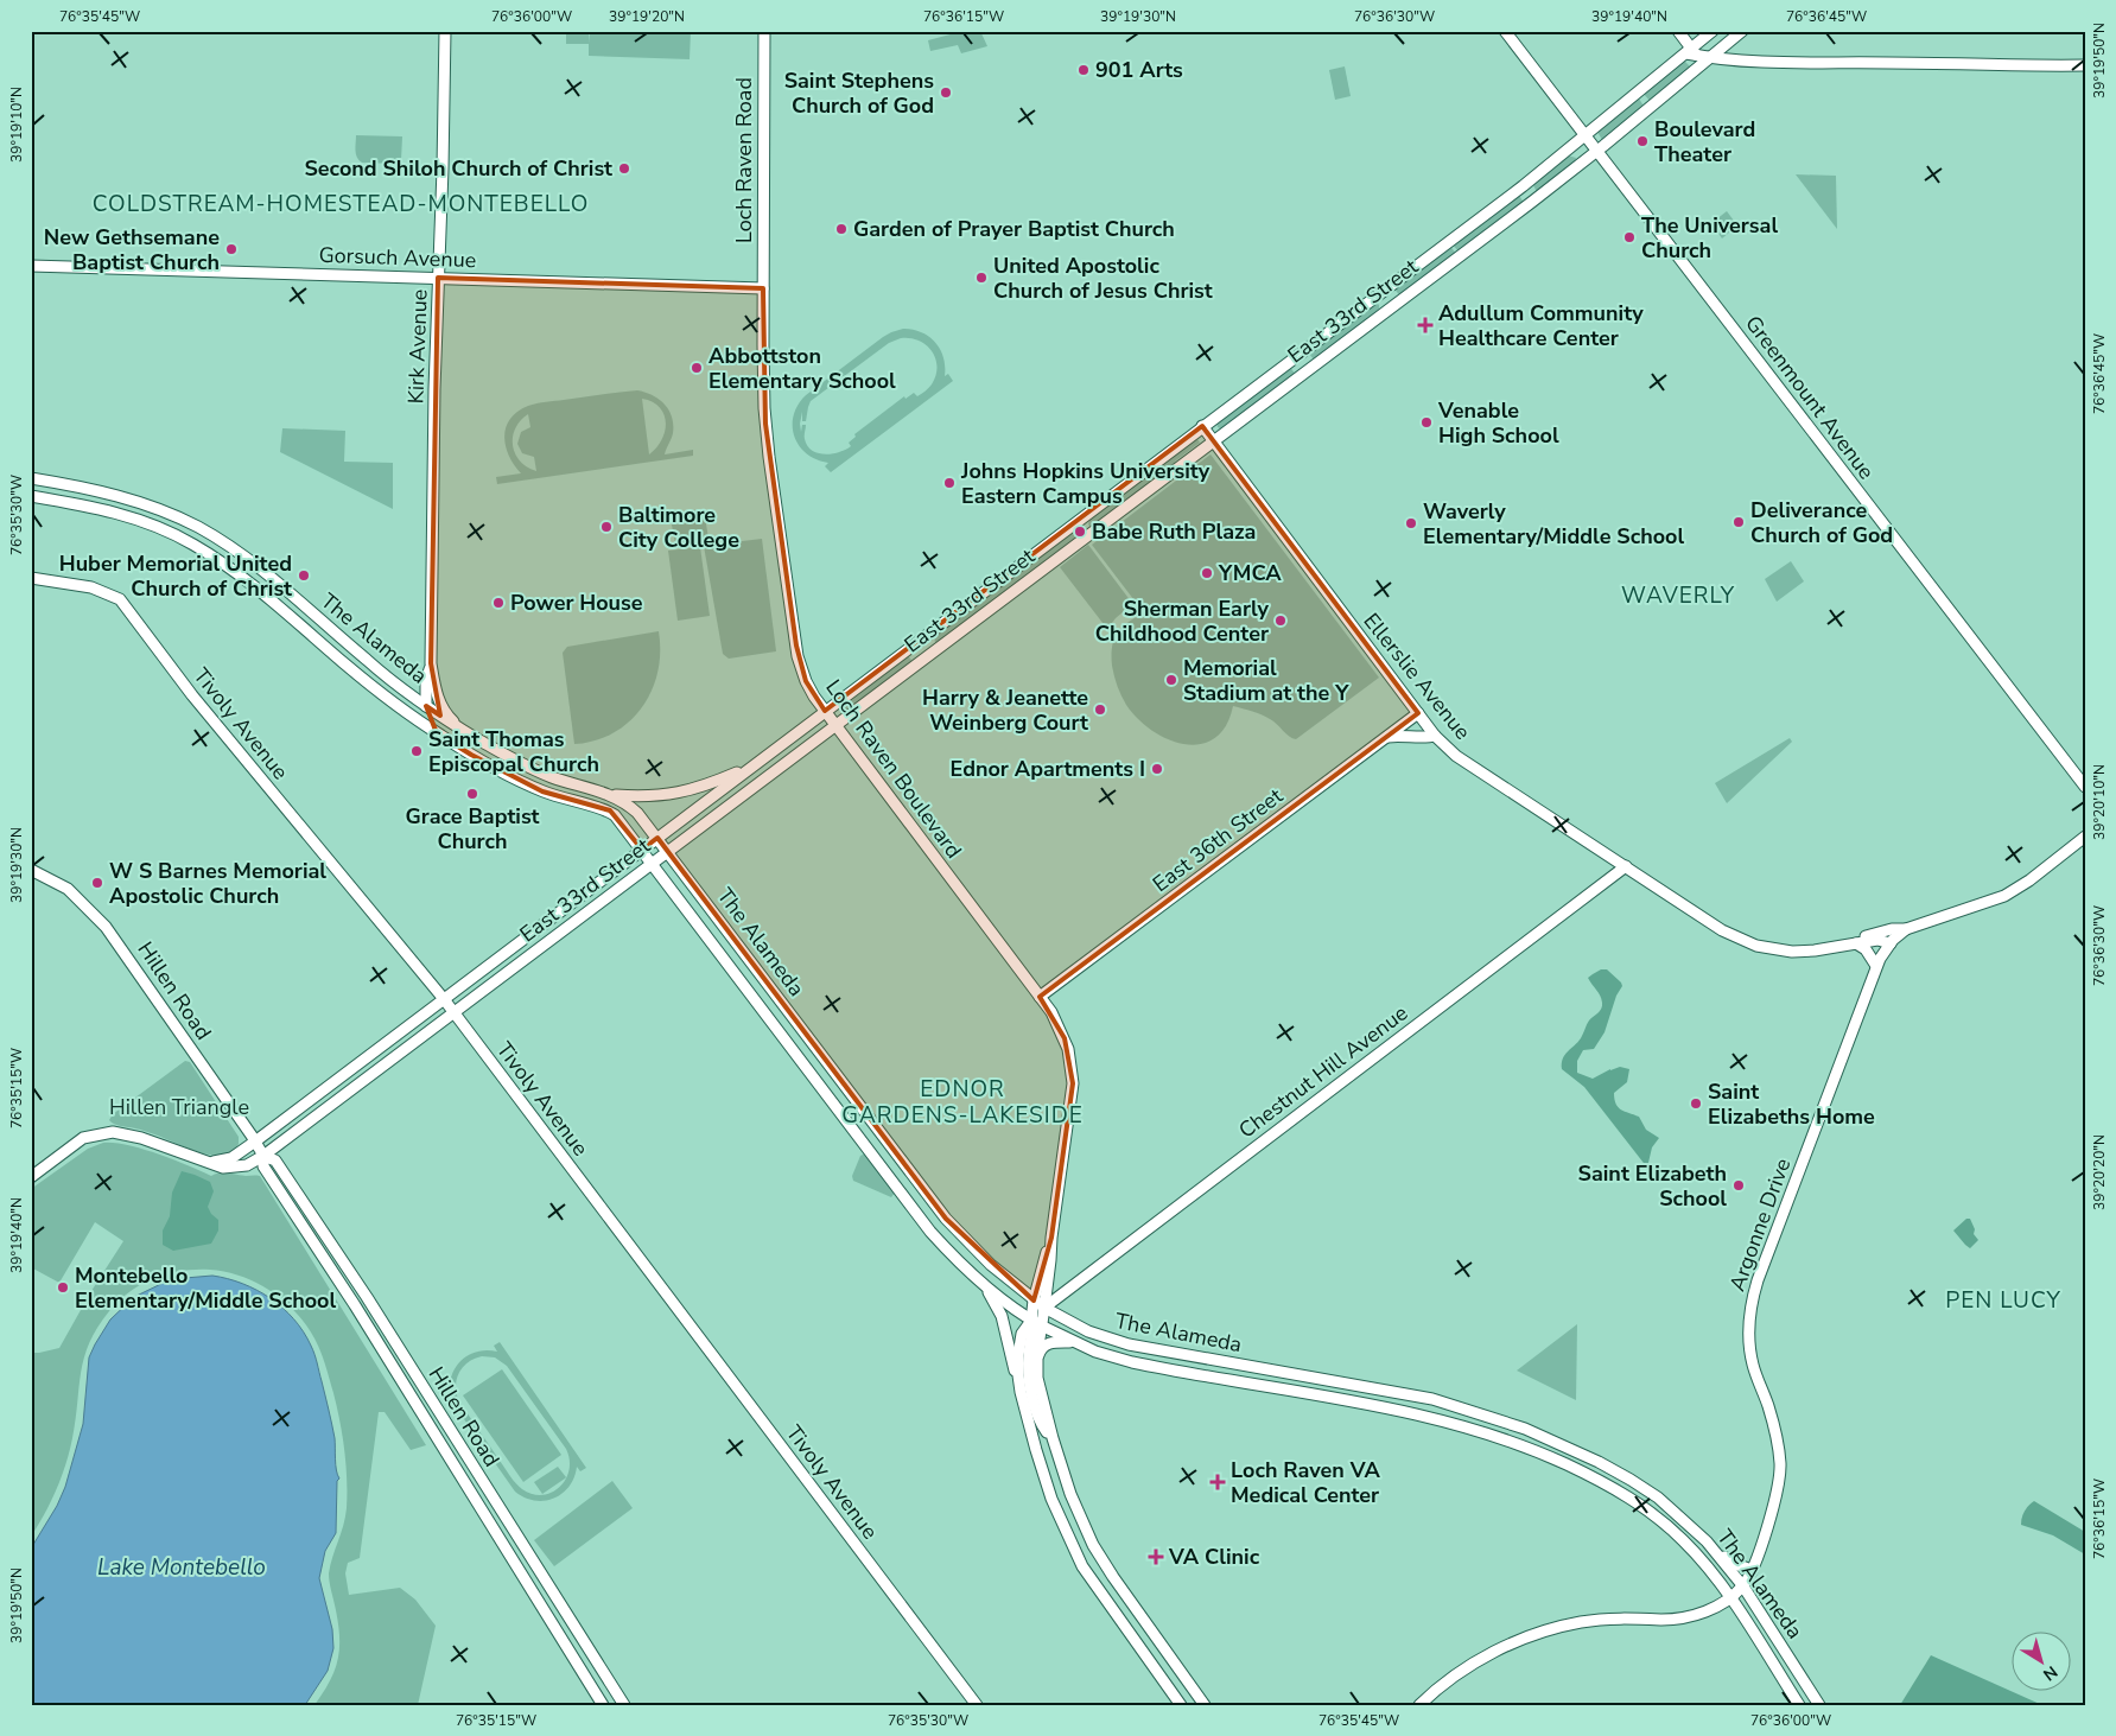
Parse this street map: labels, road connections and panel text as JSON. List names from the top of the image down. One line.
{"streets":{"main road":["Loch Raven Road","Gorsuch Avenue","East 33rd Street","Kirk Avenue","Greenmount Avenue","The Alameda","Ellerslie Avenue","Tivoly Avenue","Loch Raven Boulevard","East 36th Street","Hillen Road","Chestnut Hill Avenue","Argonne Drive"]},"crossings":[["Loch Raven Road","Gorsuch Avenue"],["Loch Raven Road","Loch Raven Boulevard"],["Gorsuch Avenue","Kirk Avenue"],["Gorsuch Avenue","Loch Raven Boulevard"],["East 33rd Street","Greenmount Avenue"],["East 33rd Street","The Alameda"],["East 33rd Street","Ellerslie Avenue"],["East 33rd Street","Tivoly Avenue"],["East 33rd Street","Loch Raven Boulevard"],["East 33rd Street","Hillen Road"],["Kirk Avenue","The Alameda"],["The Alameda","Loch Raven Boulevard"],["The Alameda","Chestnut Hill Avenue"],["The Alameda","Argonne Drive"],["Ellerslie Avenue","East 36th Street"],["Ellerslie Avenue","Chestnut Hill Avenue"],["Ellerslie Avenue","Argonne Drive"],["Loch Raven Boulevard","East 36th Street"],["Loch Raven Boulevard","Chestnut Hill Avenue"]],"districts":["COLDSTREAM-HOMESTEAD-MONTEBELLO","WAVERLY","EDNOR GARDENS-LAKESIDE","PEN LUCY"],"water":["Lake Montebello"],"parks":["Hillen Triangle"],"places":{"other":["901 Arts","Saint Stephens Church of God","Boulevard Theater","Second Shiloh Church of Christ","Garden of Prayer Baptist Church","The Universal Church","New Gethsemane Baptist Church","United Apostolic Church of Jesus Christ","Abbottston Elementary School","Venable High School","Johns Hopkins University Eastern Campus","Deliverance Church of God","Waverly Elementary/Middle School","Baltimore City College","Babe Ruth Plaza","YMCA","Huber Memorial United Church of Christ","Power House","Sherman Early Childhood Center","Memorial Stadium at the Y","Harry & Jeanette Weinberg Court","Saint Thomas Episcopal Church","Ednor Apartments I","Grace Baptist Church","W S Barnes Memorial Apostolic Church","Saint Elizabeths Home","Saint Elizabeth School","Montebello Elementary/Middle School"],"health":["Adullum Community Healthcare Center","Loch Raven VA Medical Center","VA Clinic"]},"north":"bottom right","coordinates":["76°35'45\"W","76°36'00\"W","39°19'20\"N","76°36'15\"W","39°19'30\"N","76°36'30\"W","39°19'40\"N","76°36'45\"W","39°19'50\"N","39°19'10\"N","76°35'30\"W","39°20'10\"N","76°35'15\"W","39°20'20\"N"]}
